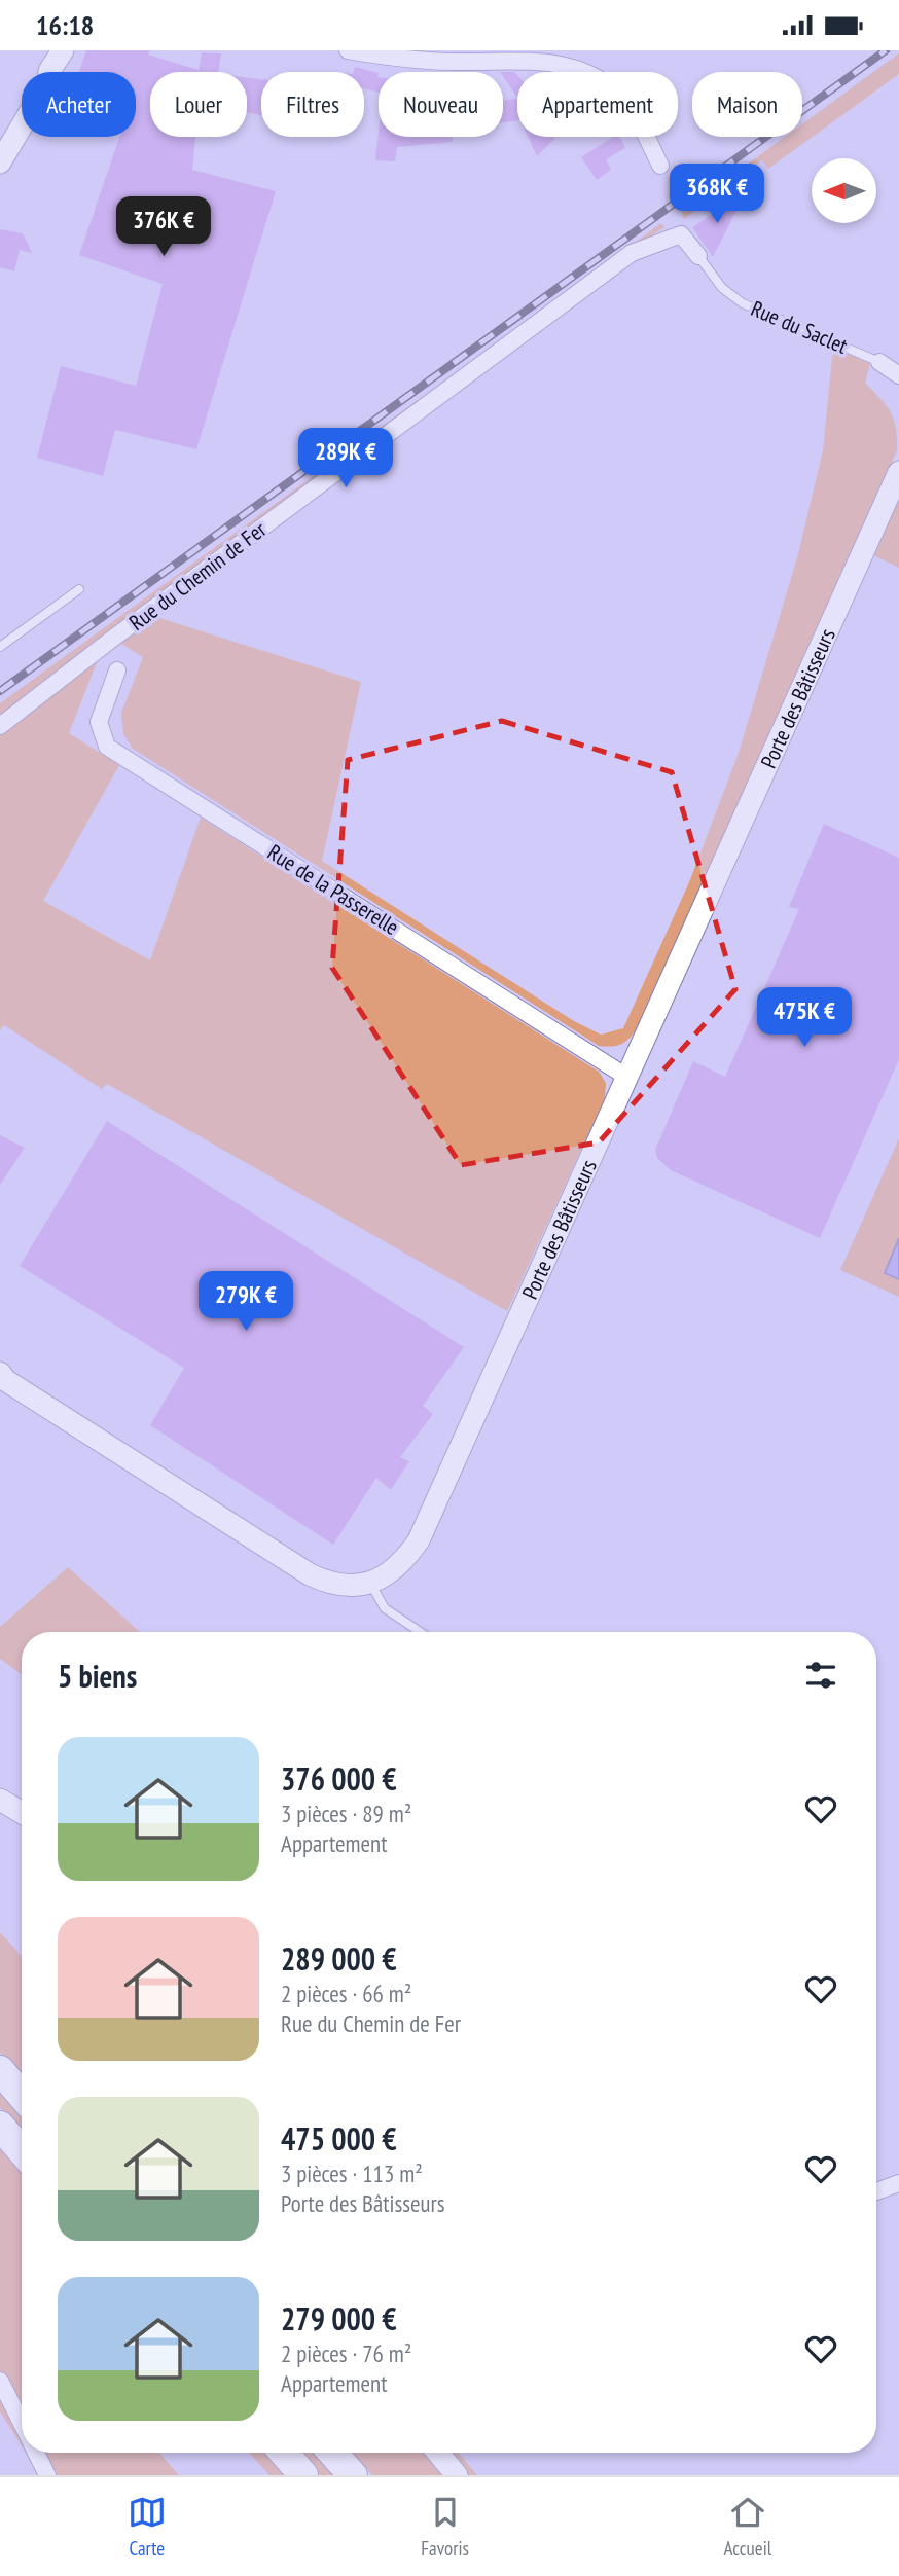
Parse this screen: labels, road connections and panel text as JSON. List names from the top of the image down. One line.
{"streets":{"street":["Rue du Saclet","Rue du Chemin de Fer","Porte des Bâtisseurs","Rue de la Passerelle"]},"crossings":[["Rue du Saclet","Rue du Chemin de Fer"],["Porte des Bâtisseurs","Rue de la Passerelle"]],"north":"left","page":{"status":"16:18","chip":["Acheter","Louer","Filtres","Nouveau","Appartement","Maison"],"price":["368K €","376K €","289K €","475K €","279K €"],"heading":"5 biens","list":[{"name":"376 000 €","note":"3 pièces · 89 m² · Appartement"},{"name":"289 000 €","note":"2 pièces · 66 m² · Rue du Chemin de Fer"},{"name":"475 000 €","note":"3 pièces · 113 m² · Porte des Bâtisseurs"},{"name":"279 000 €","note":"2 pièces · 76 m² · Appartement"}],"tabs":["Carte","Favoris","Accueil"]}}
